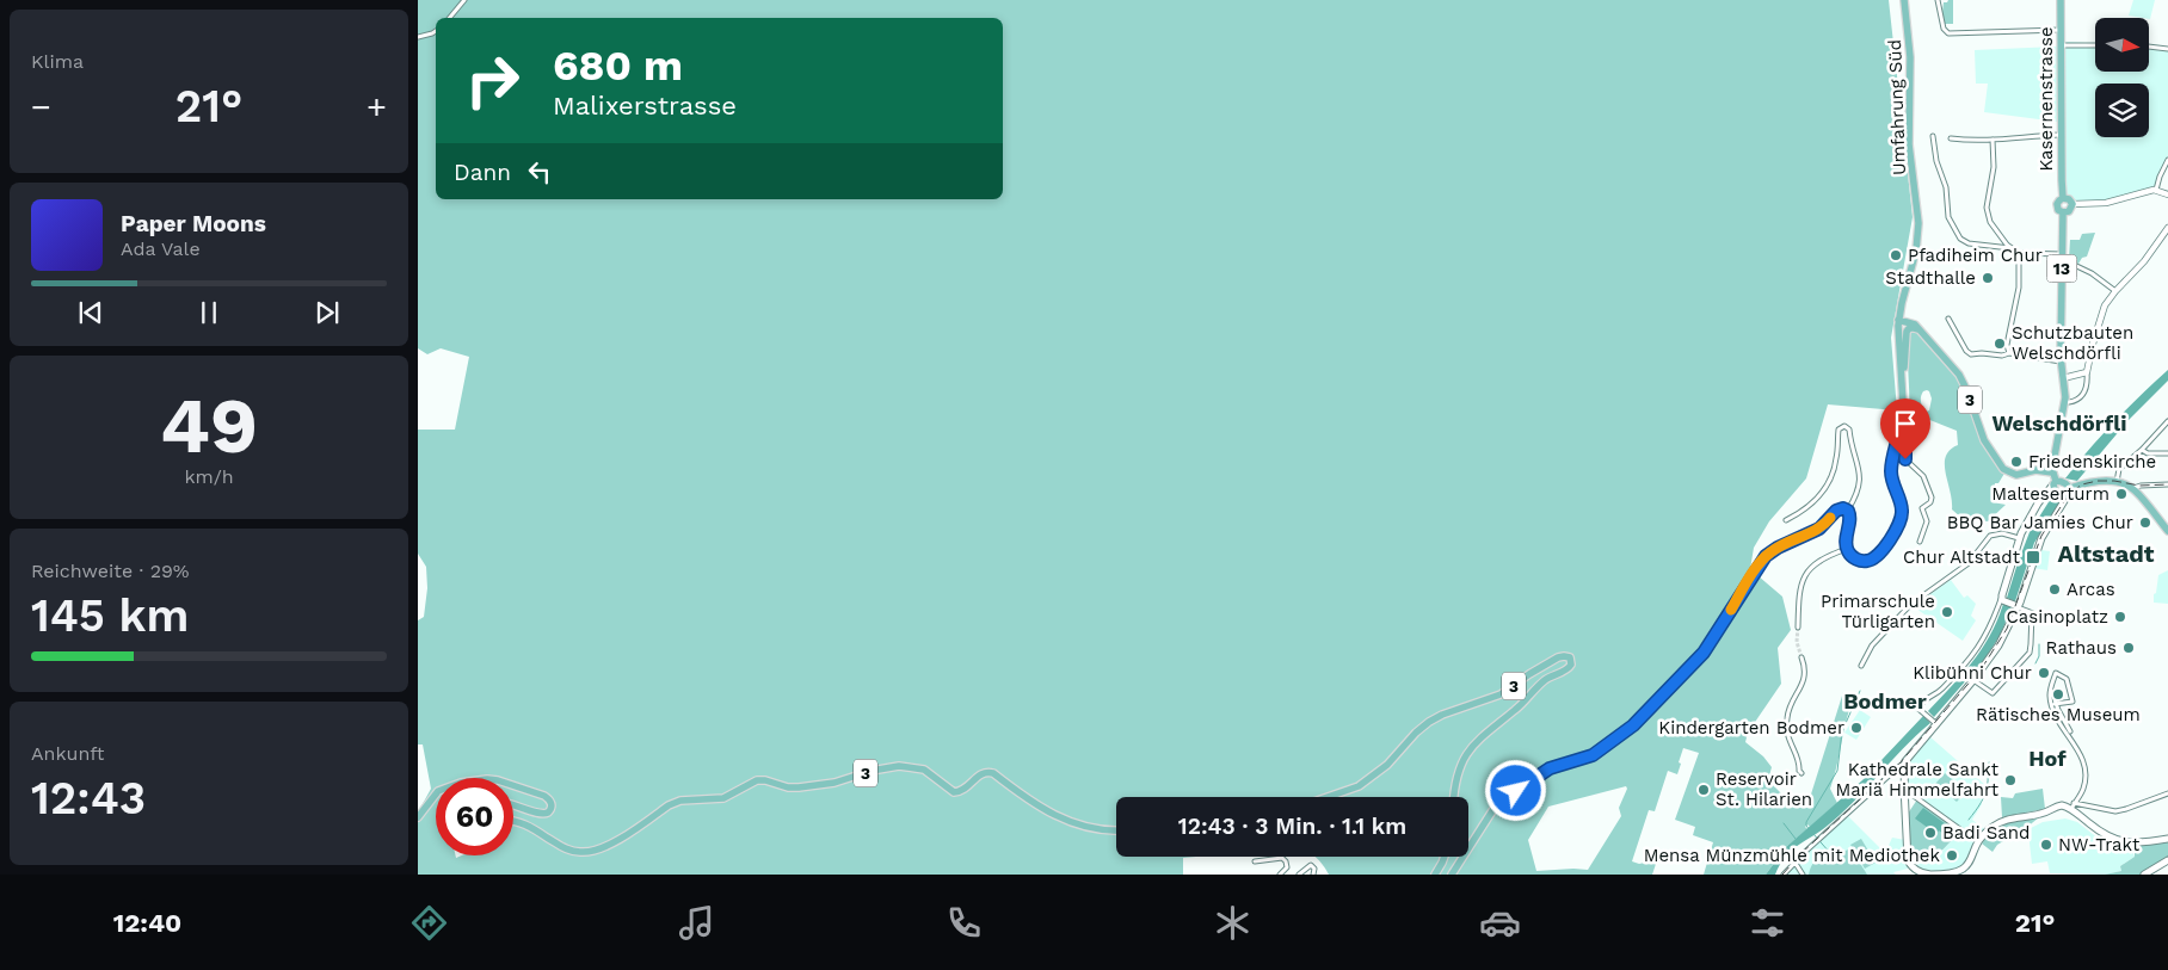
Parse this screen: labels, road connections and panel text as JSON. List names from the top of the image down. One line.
{"streets":{"main road":["Kasernenstrasse","Umfahrung Süd","13","3"]},"crossings":[["Kasernenstrasse","13"],["Umfahrung Süd","3"],["13","3"]],"districts":["Welschdörfli","Altstadt","Bodmer","Hof"],"places":{"other":["Pfadiheim Chur","Stadthalle","Schutzbauten Welschdörfli","Friedenskirche","Malteserturm","BBQ Bar Jamies Chur","Arcas","Primarschule Türligarten","Casinoplatz","Rathaus","Klibühni Chur","Rätisches Museum","Kindergarten Bodmer","Kathedrale Sankt Mariä Himmelfahrt","Reservoir St. Hilarien","Badi Sand","NW-Trakt","Mensa Münzmühle mit Mediothek"],"transit":["Chur Altstadt"]},"north":"right","page":{"tile":["Klima",["49","km/h"],["Reichweite · 29%","145 km"],["Ankunft","12:43"]],"turn":["680 m","Malixerstrasse"],"heat":["−","21°","+"],"then":"Dann","song":["Paper Moons","Ada Vale"],"limit":"60","trip":"12:43 · 3 Min. · 1.1 km","tabs":["12:40","21°"]}}
